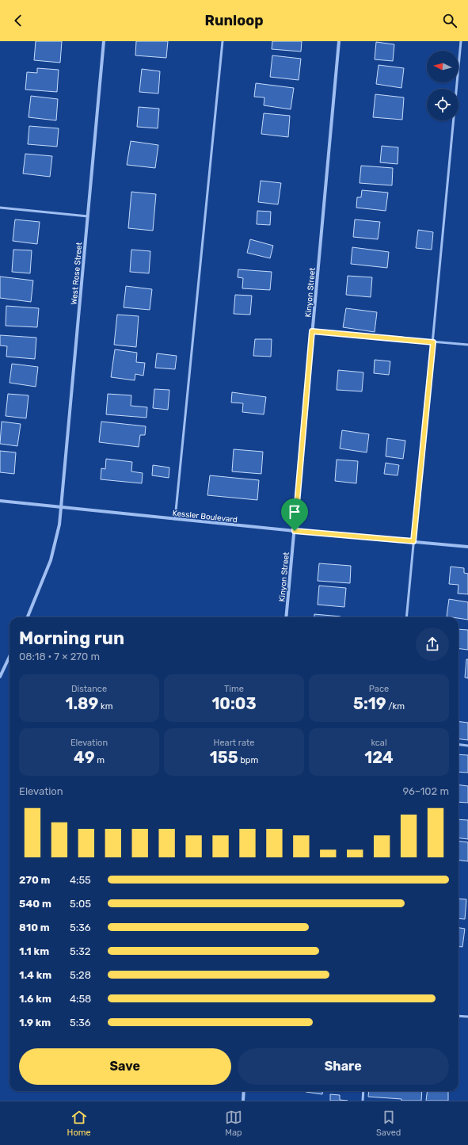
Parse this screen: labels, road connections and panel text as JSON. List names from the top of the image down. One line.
{"streets":{"street":["West Rose Street","Kinyon Street","Kessler Boulevard"]},"crossings":[["West Rose Street","Kessler Boulevard"],["Kinyon Street","Kessler Boulevard"]],"north":"left","page":{"header":"Runloop","heading":["Morning run","08:18 · 7 × 270 m"],"stats":[["Distance","1.89 km"],["Time","10:03"],["Pace","5:19 /km"],["Elevation","49 m"],["Heart rate","155 bpm"],["kcal","124"]],"chart":["Elevation","96–102 m"],"list":[{"name":"270 m","note":"4:55"},{"name":"540 m","note":"5:05"},{"name":"810 m","note":"5:36"},{"name":"1.1 km","note":"5:32"},{"name":"1.4 km","note":"5:28"},{"name":"1.6 km","note":"4:58"},{"name":"1.9 km","note":"5:36"}],"buttons":["Save","Share"],"tabs":["Home","Map","Saved"]}}
